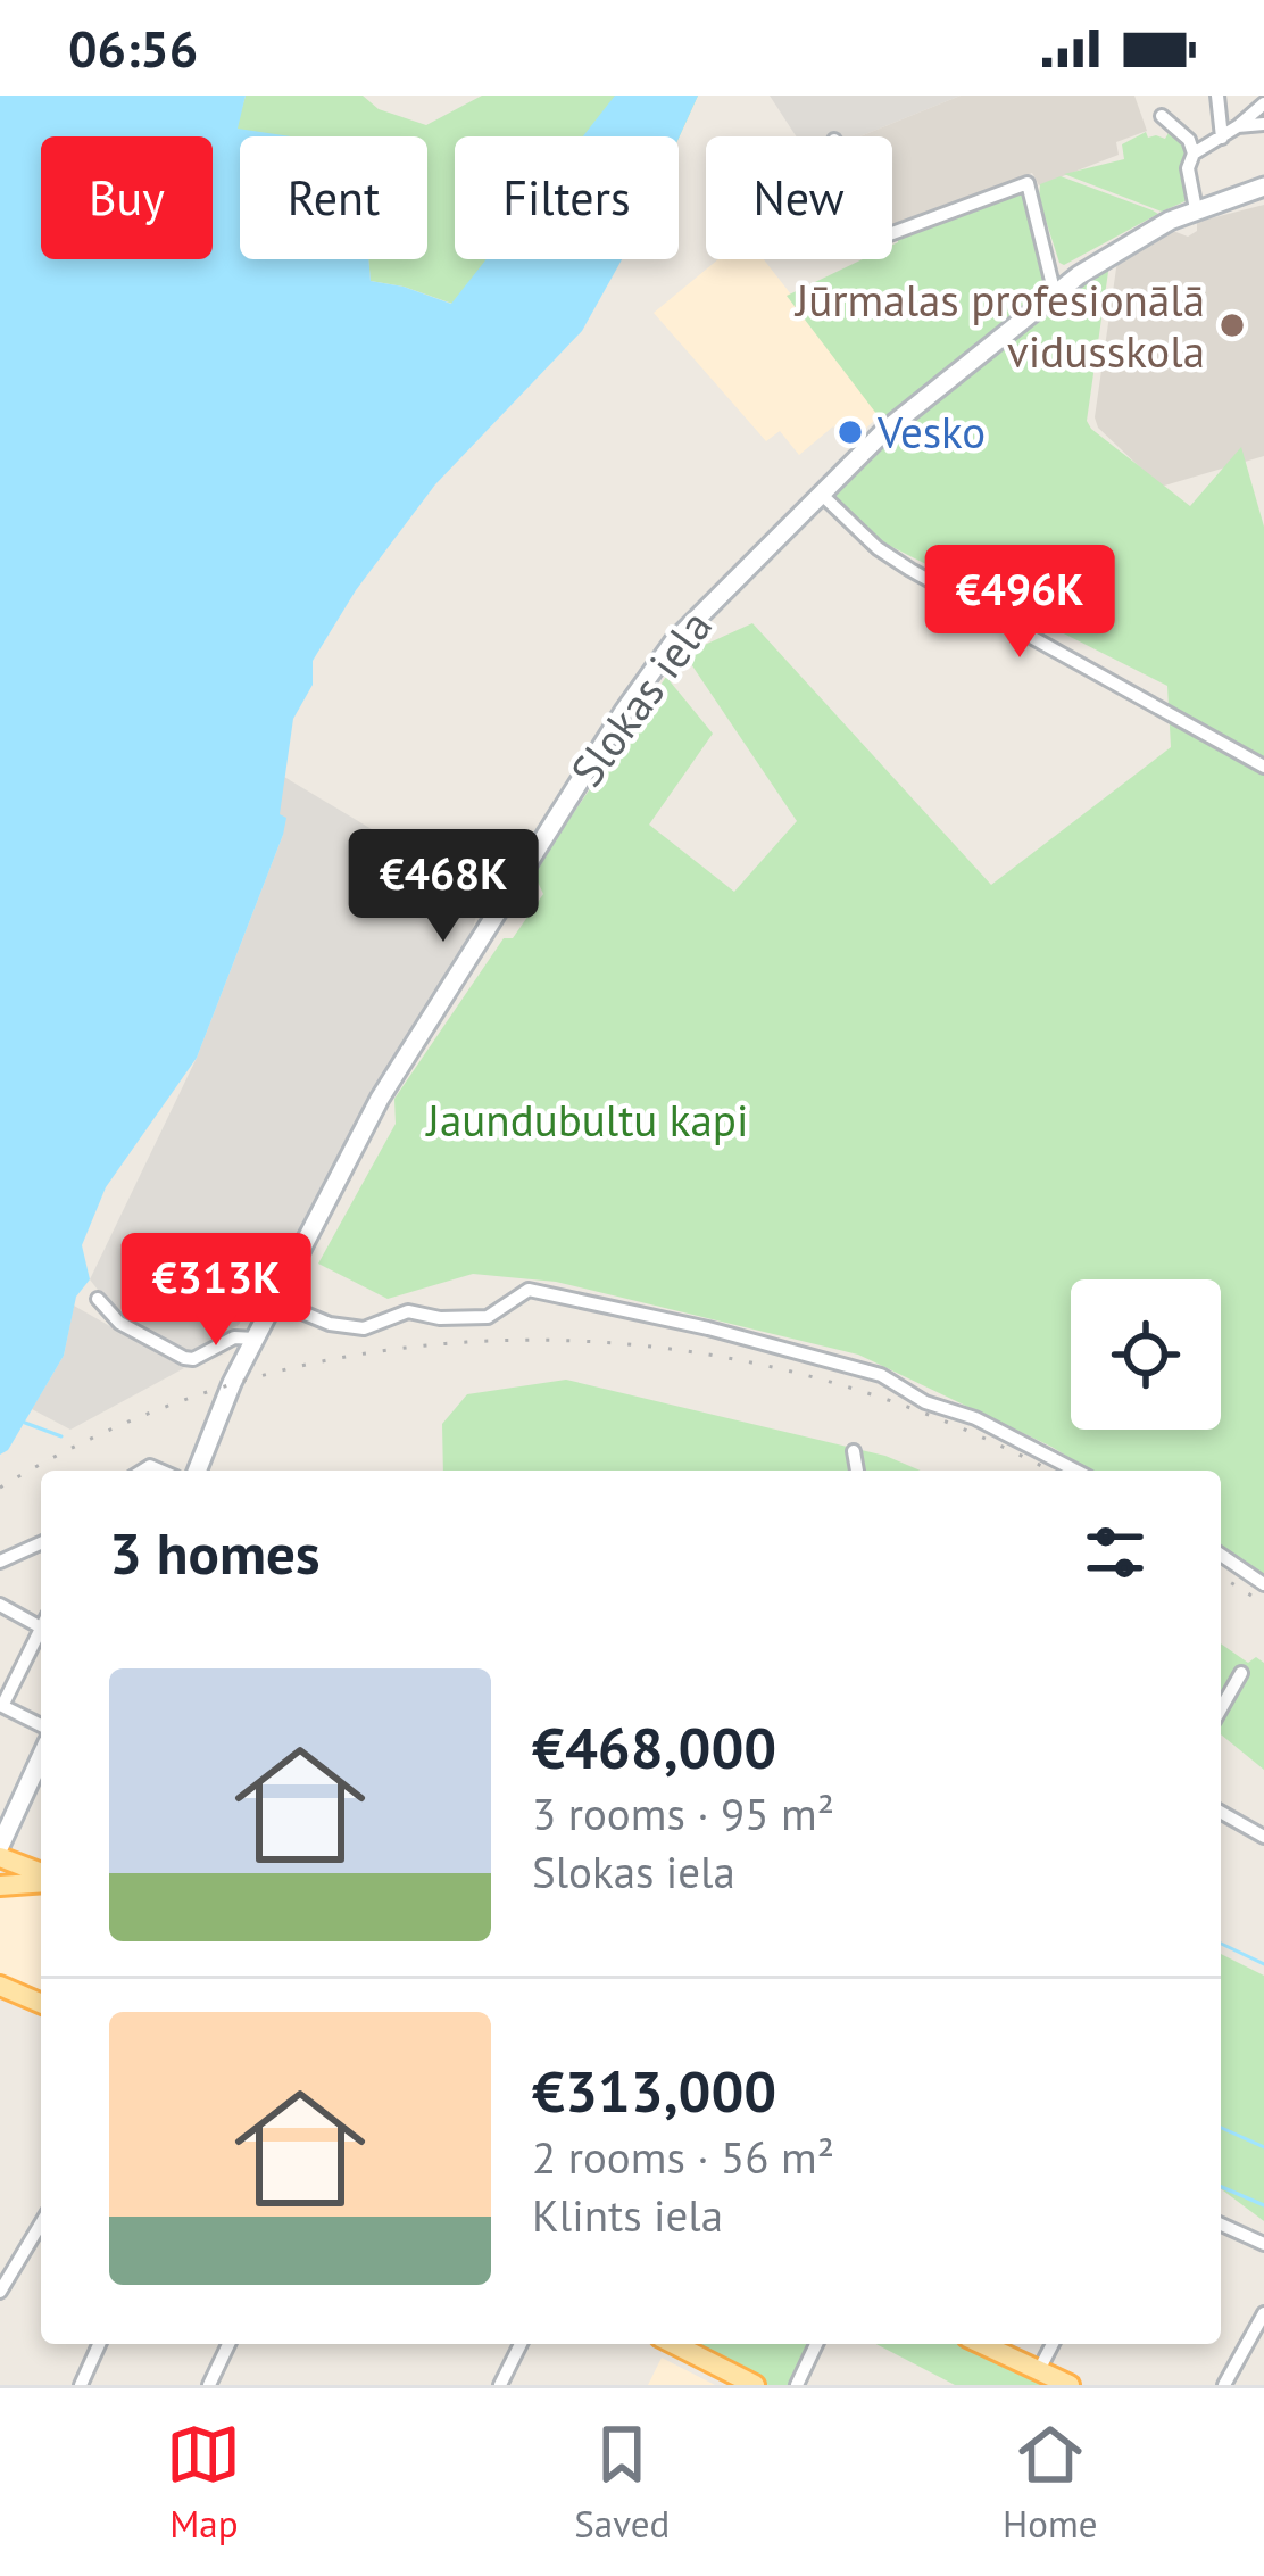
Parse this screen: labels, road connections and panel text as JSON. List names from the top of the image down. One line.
{"streets":{"main road":["Slokas iela"]},"parks":["Jaundubultu kapi"],"places":["Jūrmalas profesionālā vidusskola","Vesko"],"page":{"status":"06:56","chip":["Buy","Rent","Filters","New"],"price":["€496K","€468K","€313K"],"heading":"3 homes","list":[{"name":"€468,000","note":"3 rooms · 95 m² · Slokas iela"},{"name":"€313,000","note":"2 rooms · 56 m² · Klints iela"}],"tabs":["Map","Saved","Home"]}}
